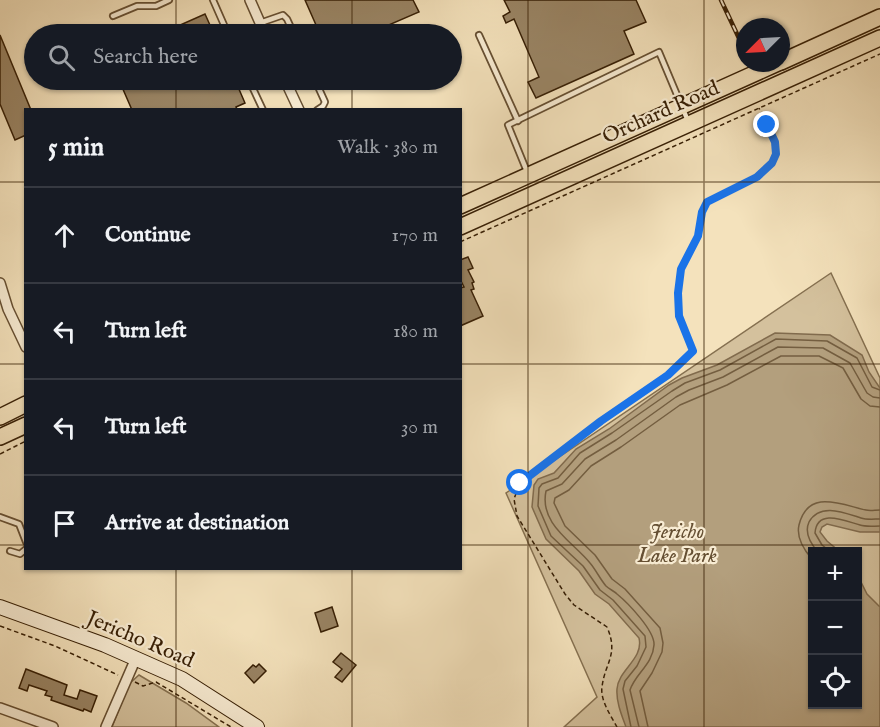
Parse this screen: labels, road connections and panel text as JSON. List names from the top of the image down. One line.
{"streets":{"main road":["Orchard Road","Jericho Road"]},"parks":["Jericho Lake Park"],"north":"bottom left","page":{"search":"Search here","heading":["5 min","Walk · 380 m"],"list":[["Continue","170 m"],["Turn left","180 m"],["Turn left","30 m"],"Arrive at destination"],"map_buttons":["+","−"]}}
